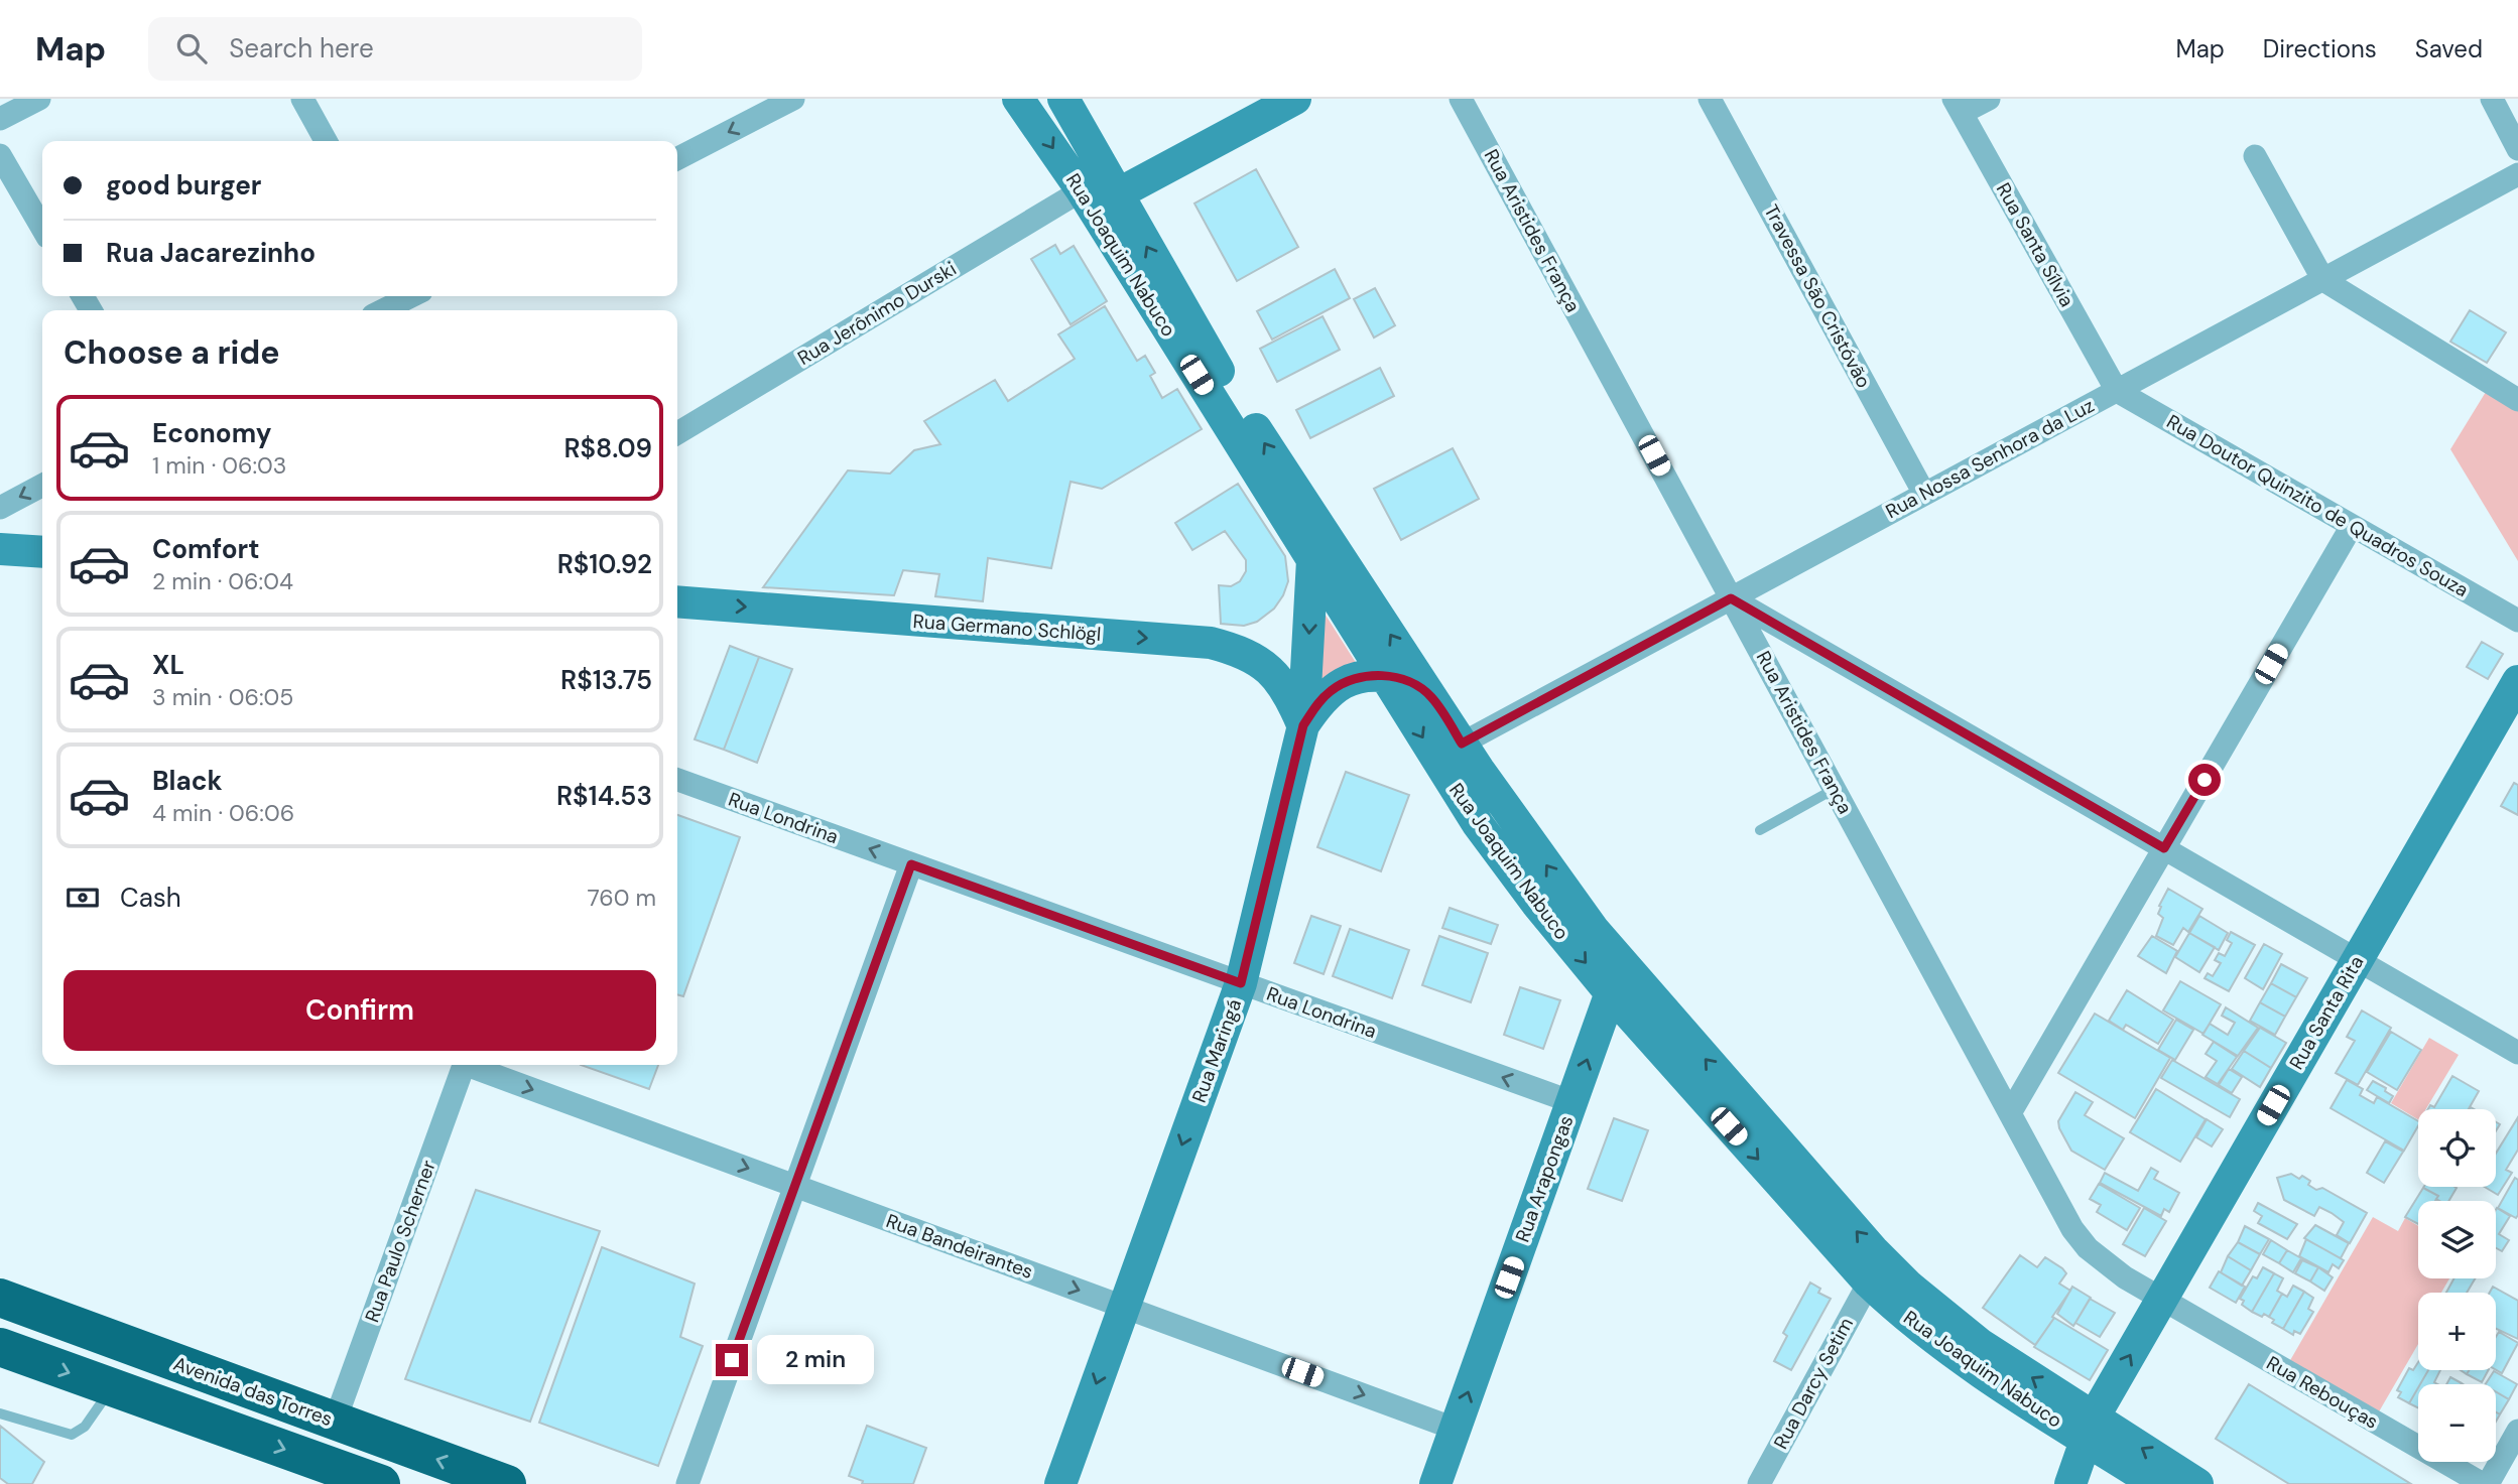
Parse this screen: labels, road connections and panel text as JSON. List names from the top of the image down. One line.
{"streets":{"highway":["Avenida das Torres"],"main road":["Rua Joaquim Nabuco","Rua Germano Schlögl","Rua Santa Rita","Rua Maringá","Rua Arapongas"],"street":["Rua Aristides França","Rua Santa Sílvia","Travessa São Cristóvão","Rua Jerônimo Durski","Rua Nossa Senhora da Luz","Rua Doutor Quinzito de Quadros Souza","Rua Londrina","Rua Paulo Scherner","Rua Bandeirantes","Rua Darcy Setim","Rua Rebouças"]},"crossings":[["Rua Aristides França","Rua Nossa Senhora da Luz"],["Rua Aristides França","Rua Santa Rita"],["Rua Aristides França","Rua Rebouças"],["Rua Santa Sílvia","Rua Nossa Senhora da Luz"],["Rua Santa Sílvia","Rua Doutor Quinzito de Quadros Souza"],["Rua Joaquim Nabuco","Rua Jerônimo Durski"],["Rua Joaquim Nabuco","Rua Nossa Senhora da Luz"],["Rua Joaquim Nabuco","Rua Santa Rita"],["Rua Joaquim Nabuco","Rua Maringá"],["Rua Joaquim Nabuco","Rua Arapongas"],["Rua Joaquim Nabuco","Rua Darcy Setim"],["Travessa São Cristóvão","Rua Nossa Senhora da Luz"],["Rua Nossa Senhora da Luz","Rua Doutor Quinzito de Quadros Souza"],["Rua Germano Schlögl","Rua Maringá"],["Rua Londrina","Rua Maringá"],["Rua Londrina","Rua Arapongas"],["Rua Santa Rita","Rua Rebouças"],["Rua Maringá","Rua Bandeirantes"],["Rua Arapongas","Rua Bandeirantes"],["Rua Paulo Scherner","Avenida das Torres"]],"one_way":["Rua Germano Schlögl","Rua Londrina","Rua Maringá","Rua Arapongas","Rua Bandeirantes"],"page":{"header":"Map","search":"Search here","nav":["Map","Directions","Saved"],"banner":["good burger","Rua Jacarezinho"],"heading":"Choose a ride","list":[{"name":"Economy","note":"1 min · 06:03","value":"R$8.09"},{"name":"Comfort","note":"2 min · 06:04","value":"R$10.92"},{"name":"XL","note":"3 min · 06:05","value":"R$13.75"},{"name":"Black","note":"4 min · 06:06","value":"R$14.53"}],"pay":["Cash","760 m"],"buttons":"Confirm","map_buttons":["+","−"],"bubble":"2 min"}}
